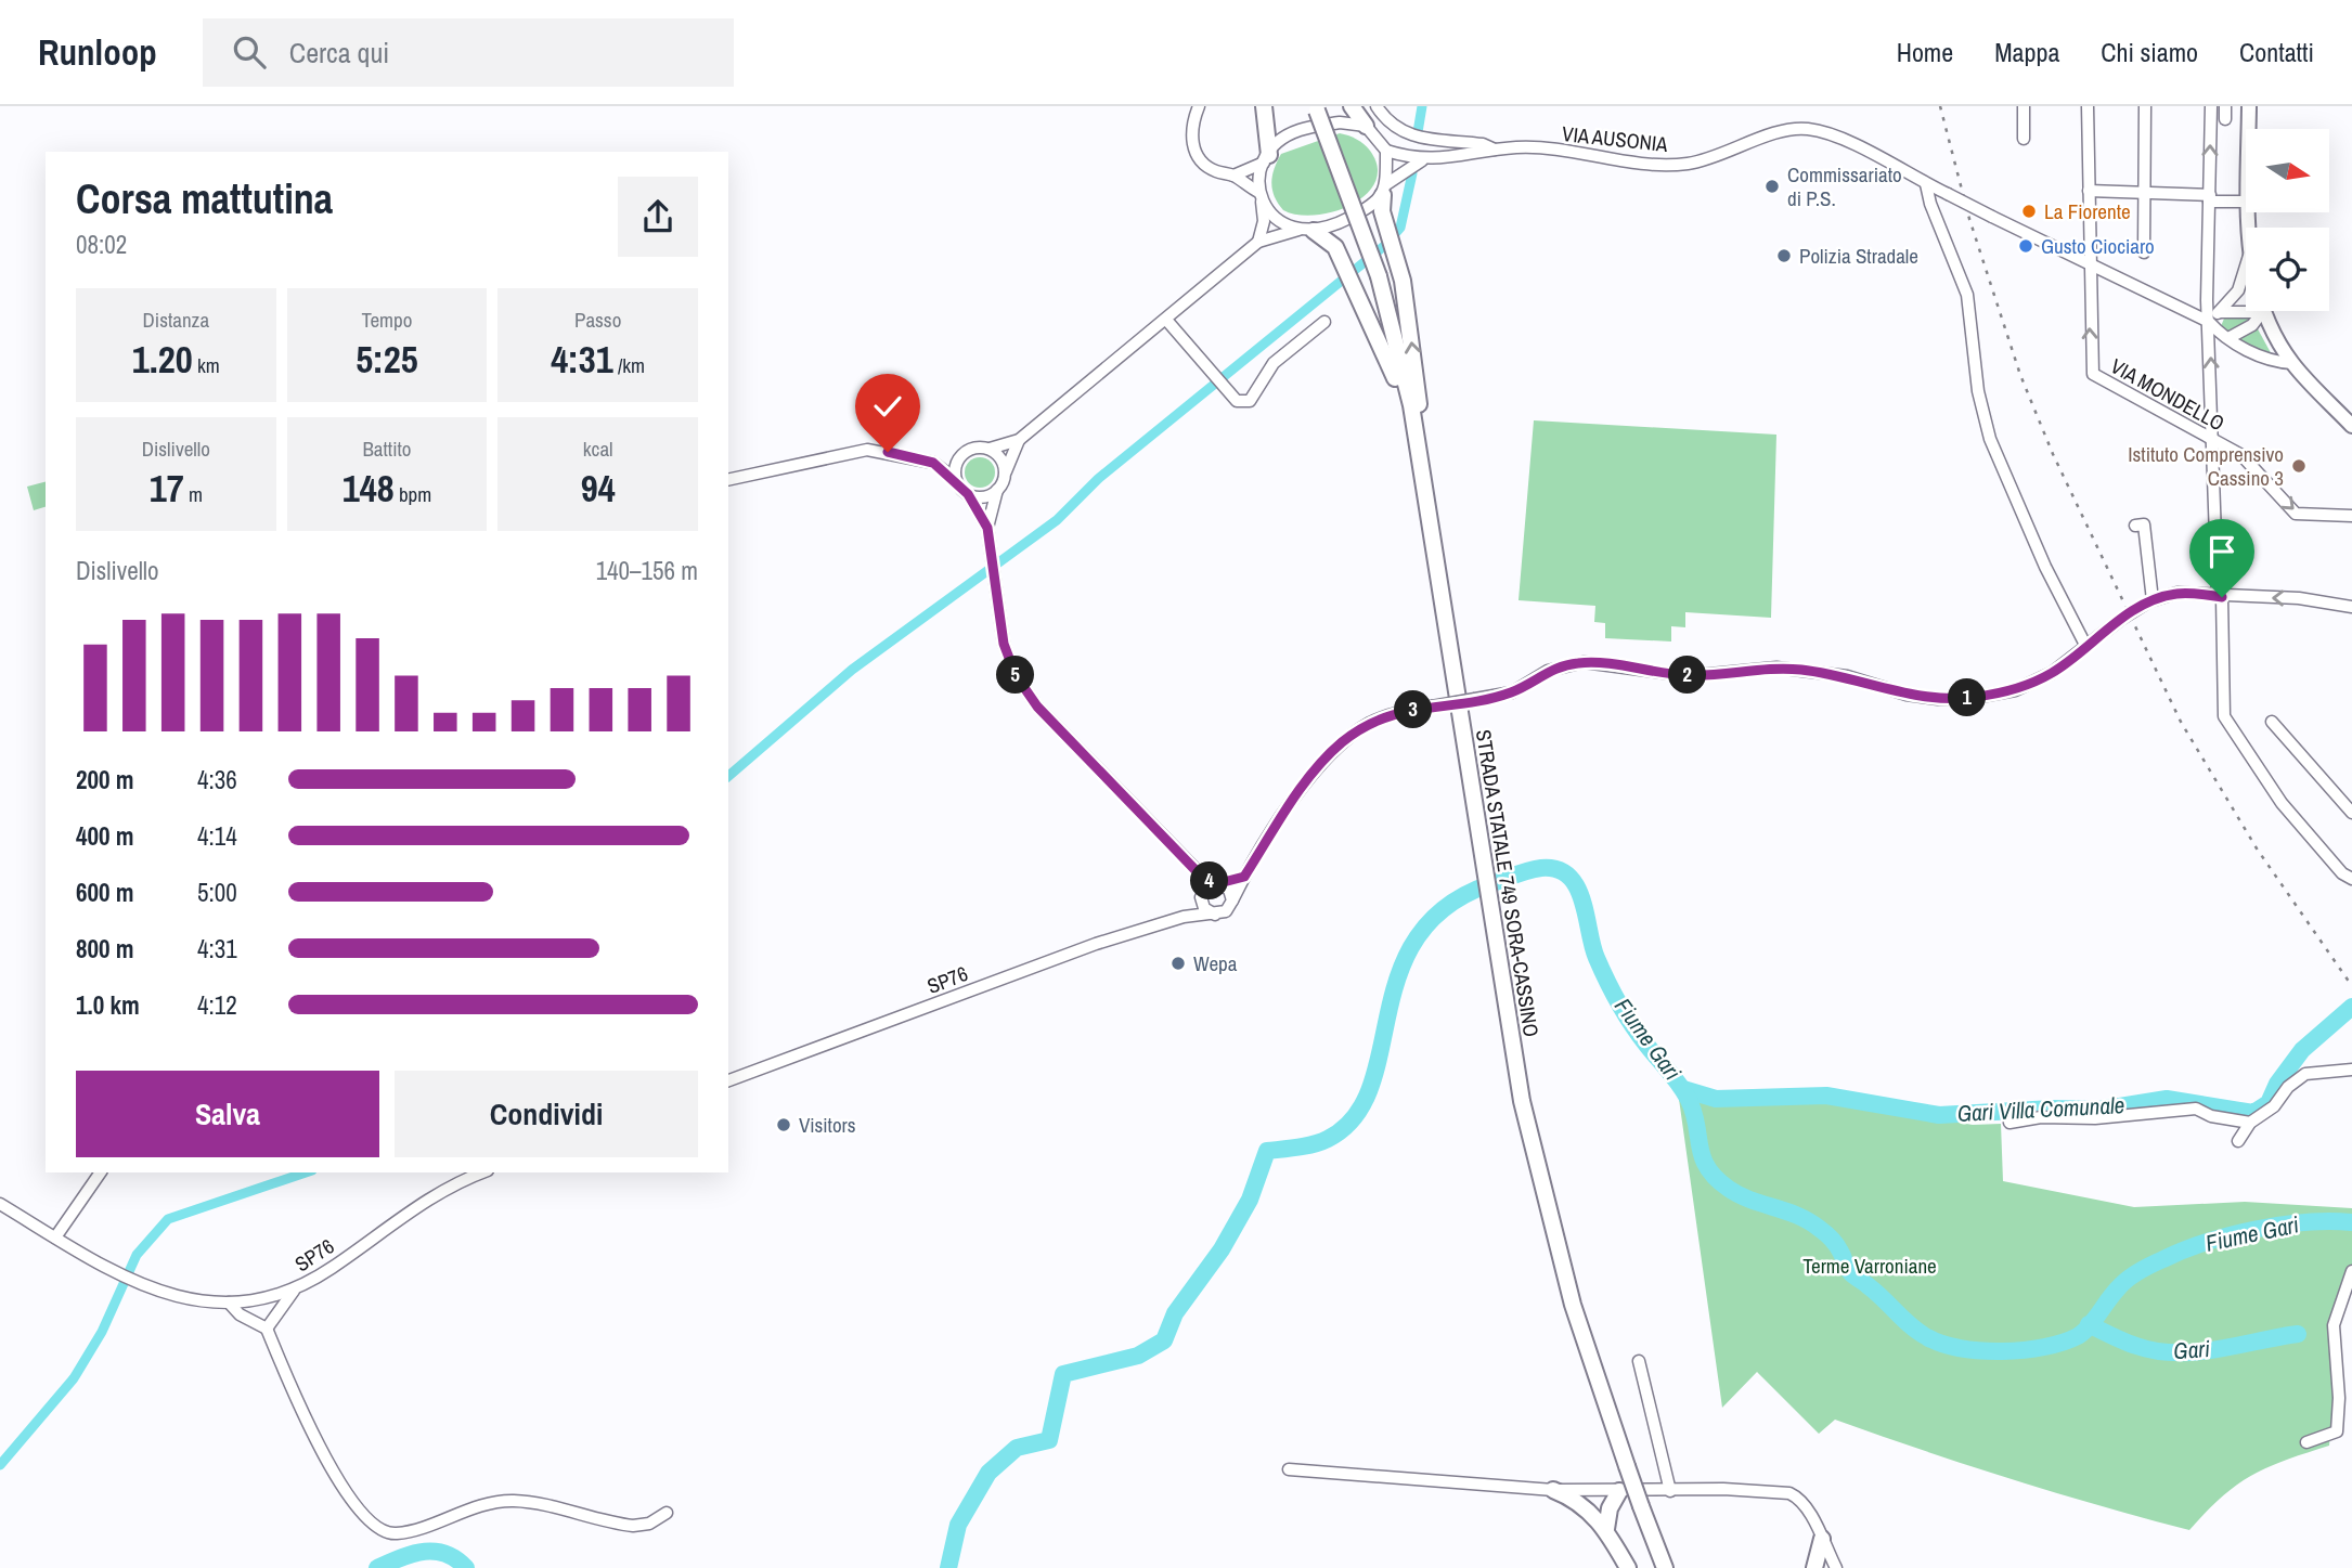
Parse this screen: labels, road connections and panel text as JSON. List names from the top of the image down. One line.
{"streets":{"highway":["STRADA STATALE 749 SORA-CASSINO"],"street":["VIA AUSONIA","VIA MONDELLO","SP76"]},"crossings":[["VIA AUSONIA","VIA MONDELLO"]],"water":["Fiume Gari","Gari Villa Comunale","Gari"],"parks":["Terme Varroniane"],"places":["Commissariato di P.S.","La Fiorente","Gusto Ciociaro","Polizia Stradale","Istituto Comprensivo Cassino 3","Wepa","Visitors"],"north":"right","page":{"header":"Runloop","search":"Cerca qui","nav":["Home","Mappa","Chi siamo","Contatti"],"heading":["Corsa mattutina","08:02"],"stats":[["Distanza","1.20 km"],["Tempo","5:25"],["Passo","4:31 /km"],["Dislivello","17 m"],["Battito","148 bpm"],["kcal","94"]],"chart":["Dislivello","140–156 m"],"pins":["2","5","1","3","4"],"list":[{"name":"200 m","note":"4:36"},{"name":"400 m","note":"4:14"},{"name":"600 m","note":"5:00"},{"name":"800 m","note":"4:31"},{"name":"1.0 km","note":"4:12"}],"buttons":["Salva","Condividi"]}}
